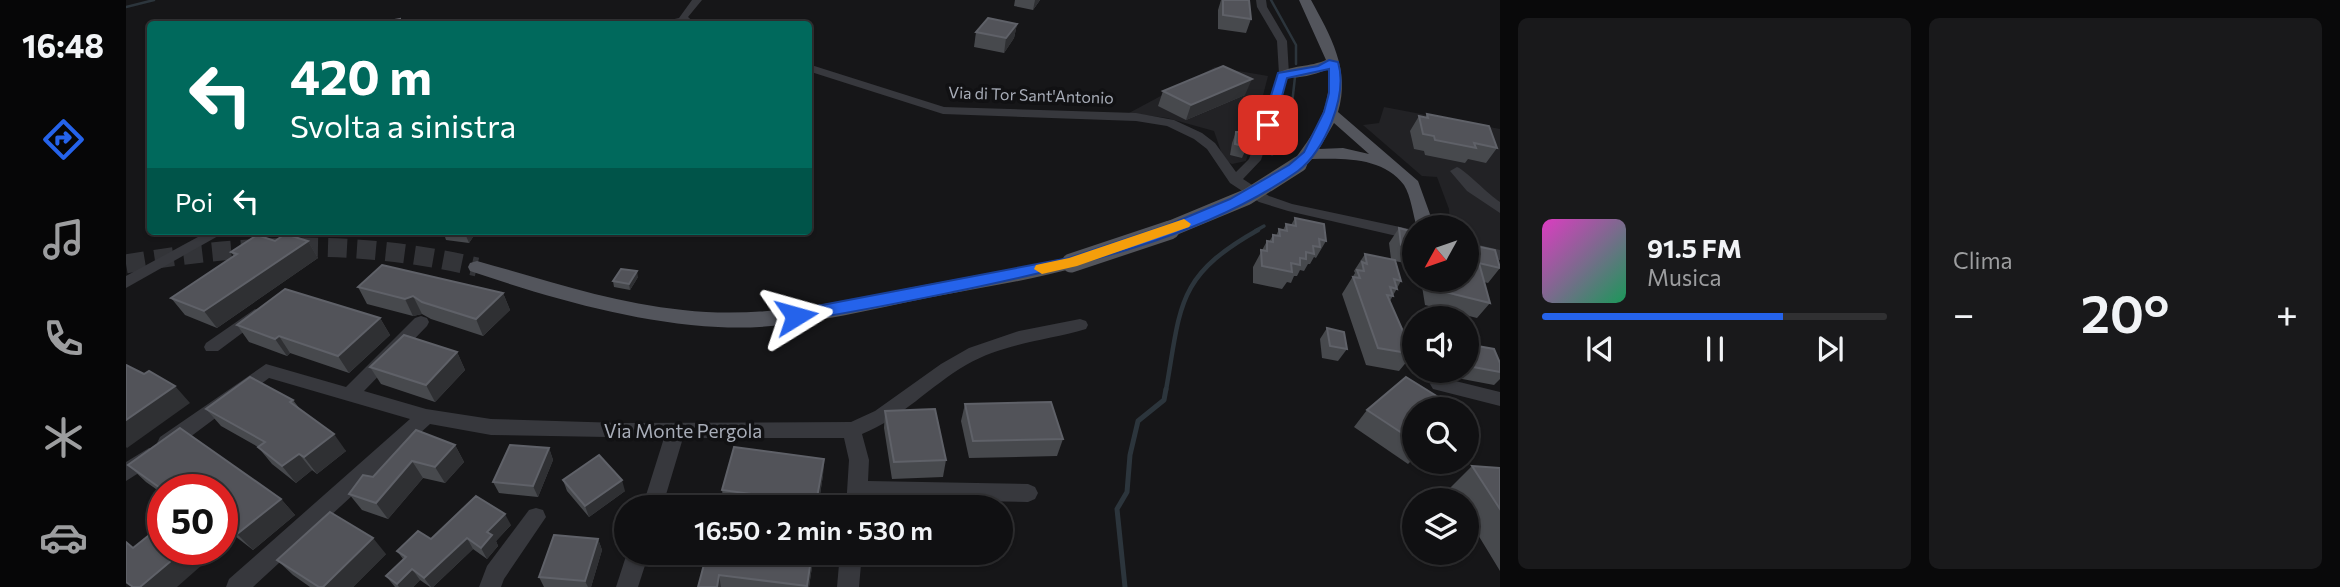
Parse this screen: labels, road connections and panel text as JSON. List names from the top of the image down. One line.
{"streets":{"street":["Via di Tor Sant'Antonio","Via Monte Pergola"]},"north":"bottom left","page":{"tabs":"16:48","tile":"Clima","turn":["420 m","Svolta a sinistra"],"then":"Poi","song":["91.5 FM","Musica"],"heat":["−","20°","+"],"limit":"50","trip":"16:50 · 2 min · 530 m"}}
